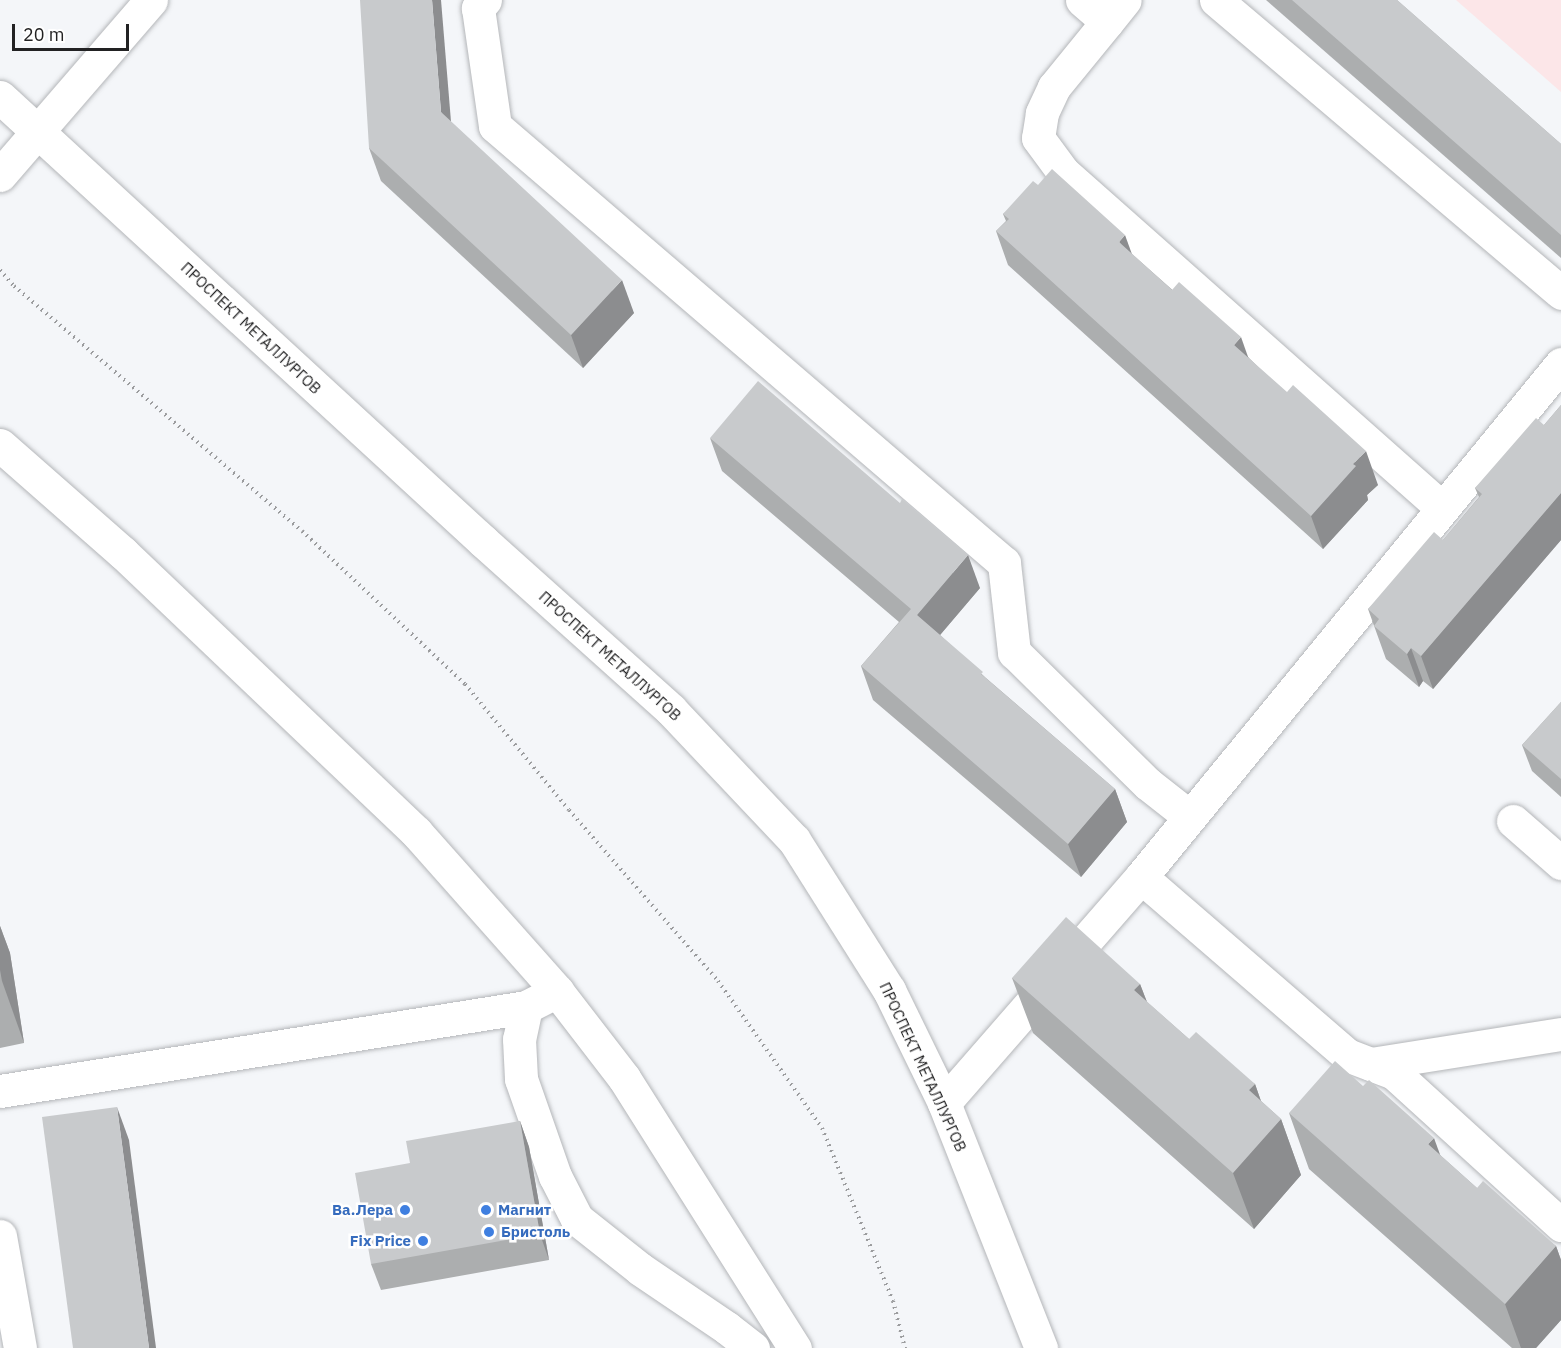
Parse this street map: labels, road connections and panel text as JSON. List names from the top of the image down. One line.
{"streets":{"street":["ПРОСПЕКТ МЕТАЛЛУРГОВ"]},"places":["Ва.Лера","Магнит","Бристоль","Fix Price"],"scale_bar":"20 m"}
